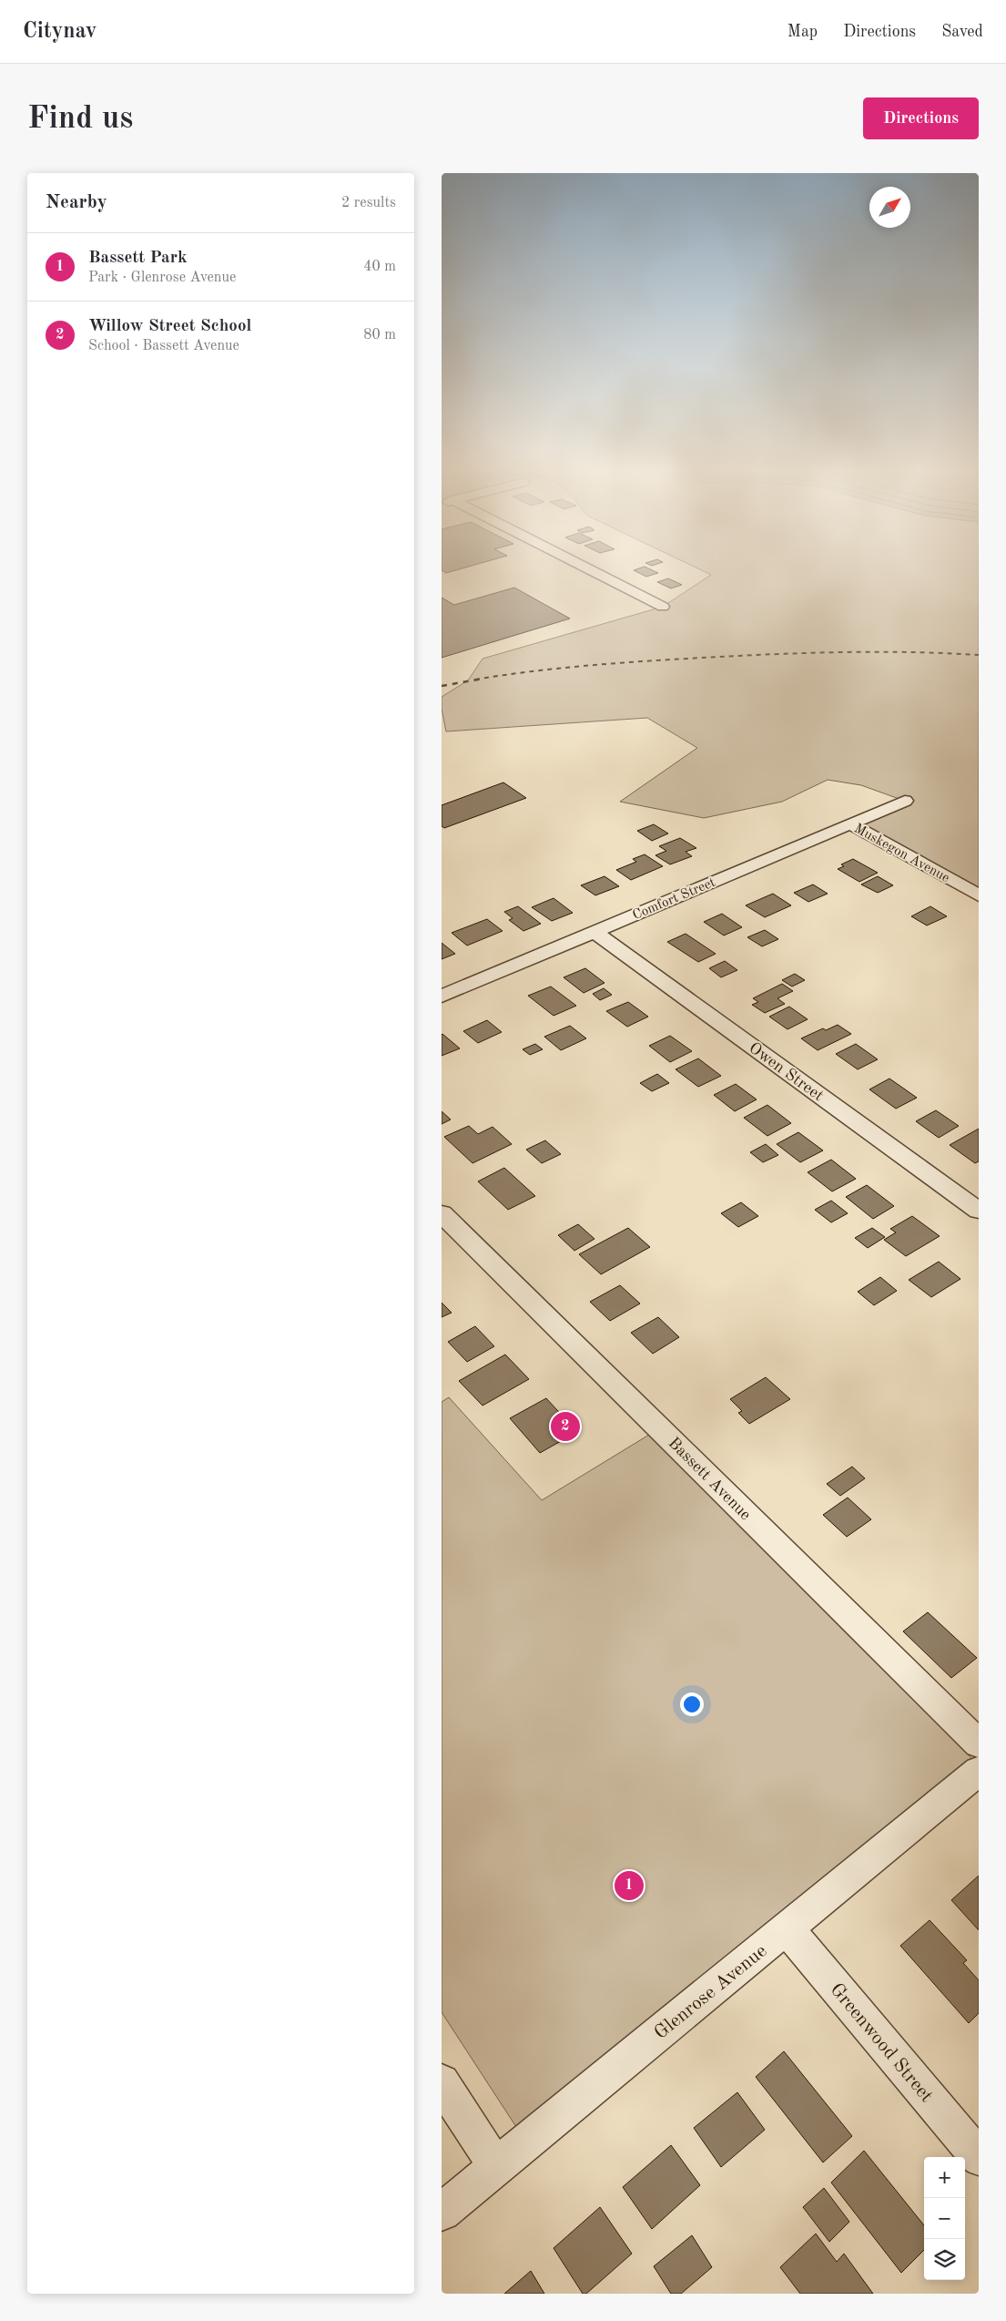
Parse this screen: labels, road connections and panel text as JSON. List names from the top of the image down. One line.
{"streets":{"street":["Muskegon Avenue","Comfort Street","Owen Street","Bassett Avenue","Glenrose Avenue","Greenwood Street"]},"crossings":[["Muskegon Avenue","Comfort Street"],["Comfort Street","Owen Street"],["Glenrose Avenue","Greenwood Street"]],"north":"top right","page":{"header":"Citynav","nav":["Map","Directions","Saved"],"buttons":"Directions","title":"Find us","heading":["Nearby","2 results"],"list":[{"mark":"1","name":"Bassett Park","note":"Park · Glenrose Avenue","value":"40 m"},{"mark":"2","name":"Willow Street School","note":"School · Bassett Avenue","value":"80 m"}],"pins":["2","1"],"map_buttons":["+","−"]}}
